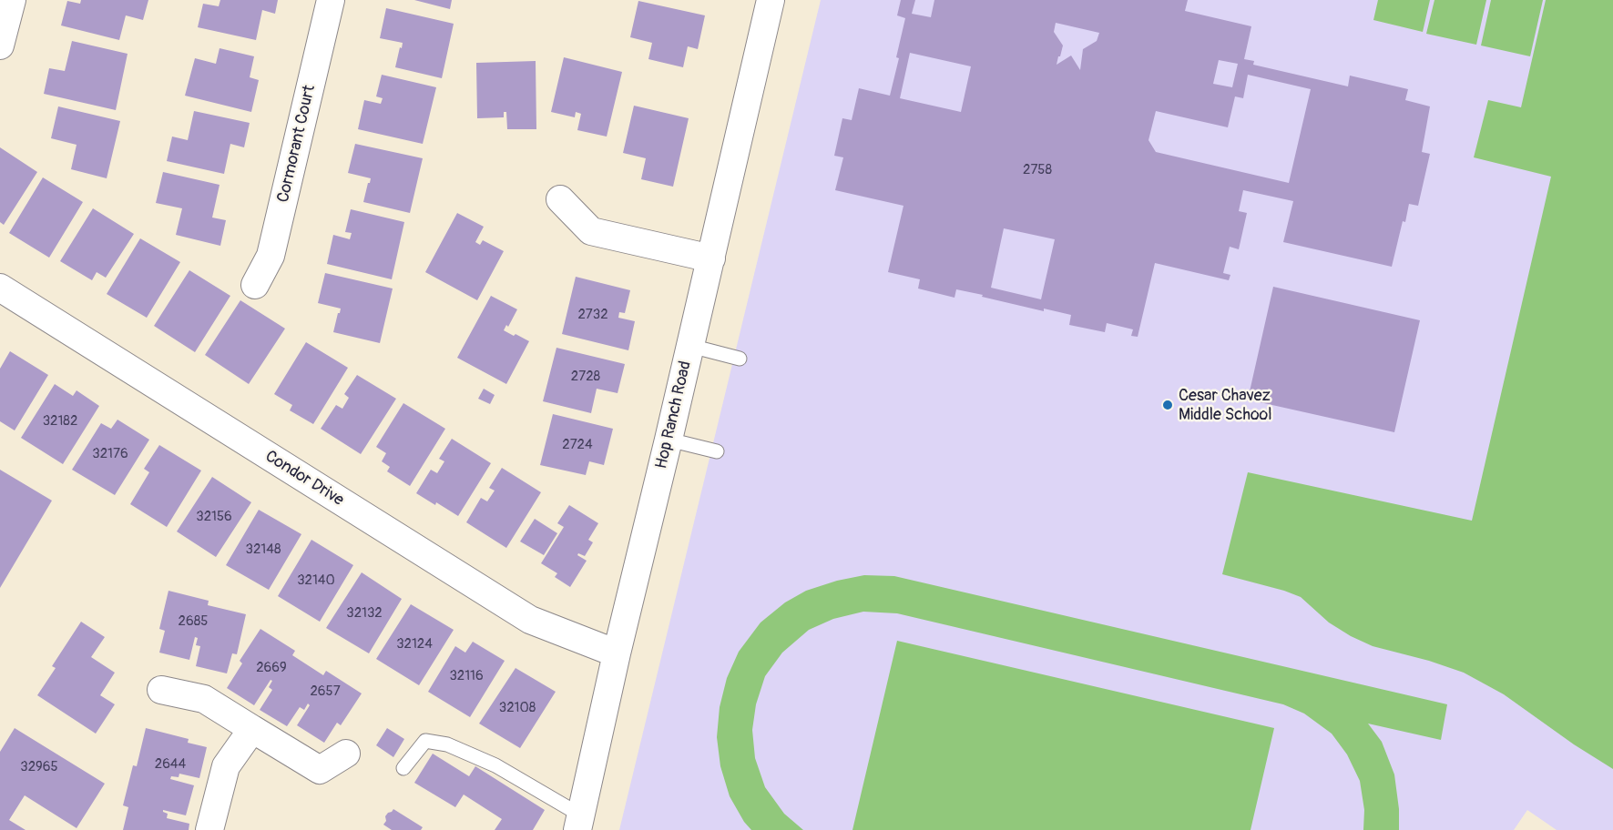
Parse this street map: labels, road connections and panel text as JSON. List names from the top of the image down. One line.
{"streets":{"street":["Cormorant Court","Hop Ranch Road","Condor Drive"]},"crossings":[["Hop Ranch Road","Condor Drive"]],"places":["Cesar Chavez Middle School"],"house_numbers":["2758","2732","2728","32182","2724","32176","32156","32148","32140","32132","2685","32124","2669","32116","2657","32108","2644","32965"]}
